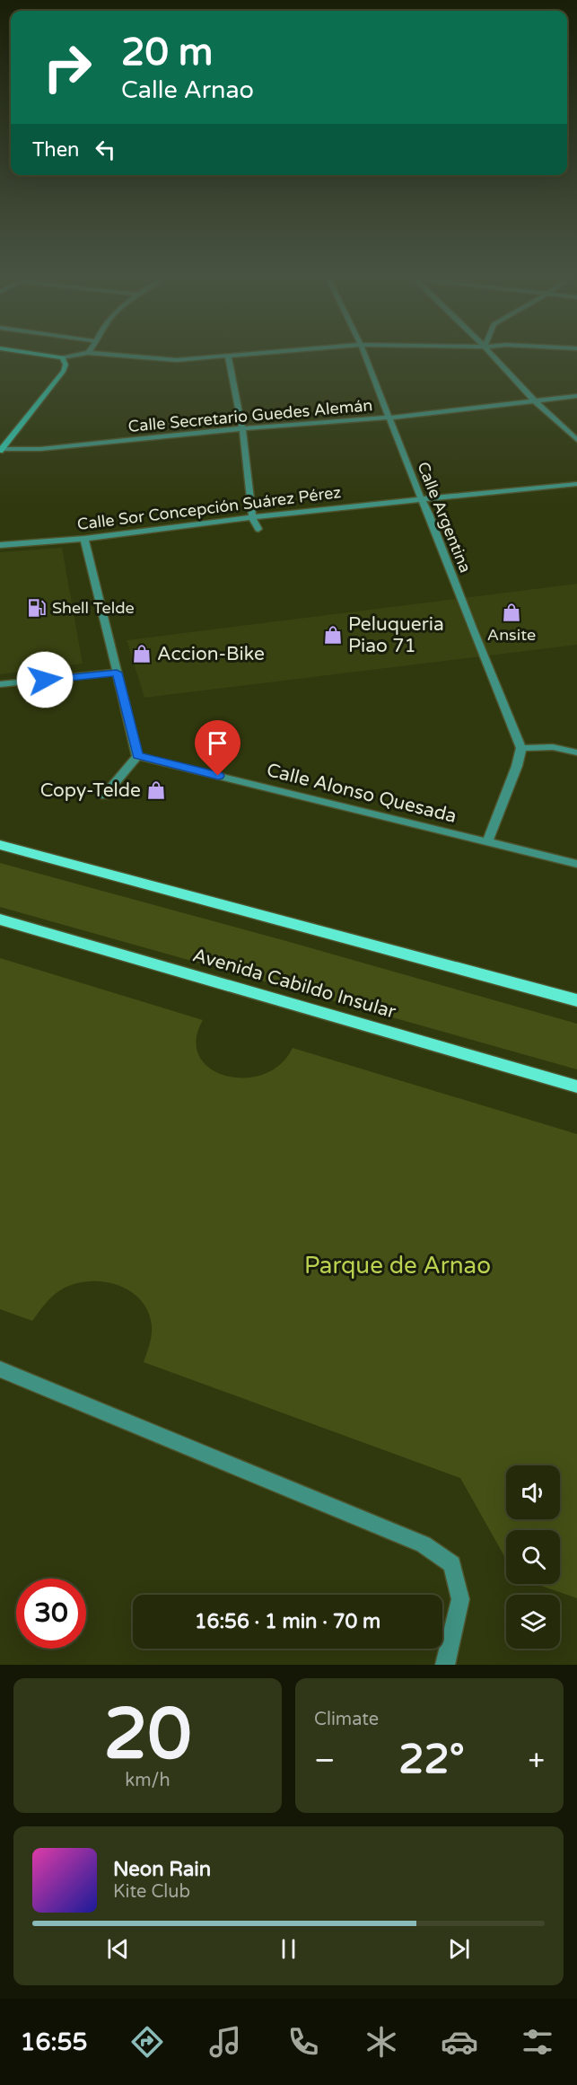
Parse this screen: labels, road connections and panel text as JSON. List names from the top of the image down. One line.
{"streets":{"main road":["Avenida Cabildo Insular"],"street":["Calle Secretario Guedes Alemán","Calle Sor Concepción Suárez Pérez","Calle Argentina","Calle Alonso Quesada"]},"crossings":[["Calle Secretario Guedes Alemán","Calle Argentina"],["Calle Sor Concepción Suárez Pérez","Calle Argentina"]],"parks":["Parque de Arnao"],"places":{"fuel station":["Shell Telde"],"shop":["Ansite","Peluqueria Piao 71","Accion-Bike","Copy-Telde"]},"page":{"turn":["20 m","Calle Arnao"],"then":"Then","limit":"30","trip":"16:56 · 1 min · 70 m","tile":[["20","km/h"],"Climate"],"heat":["−","22°","+"],"song":["Neon Rain","Kite Club"],"tabs":"16:55"}}
